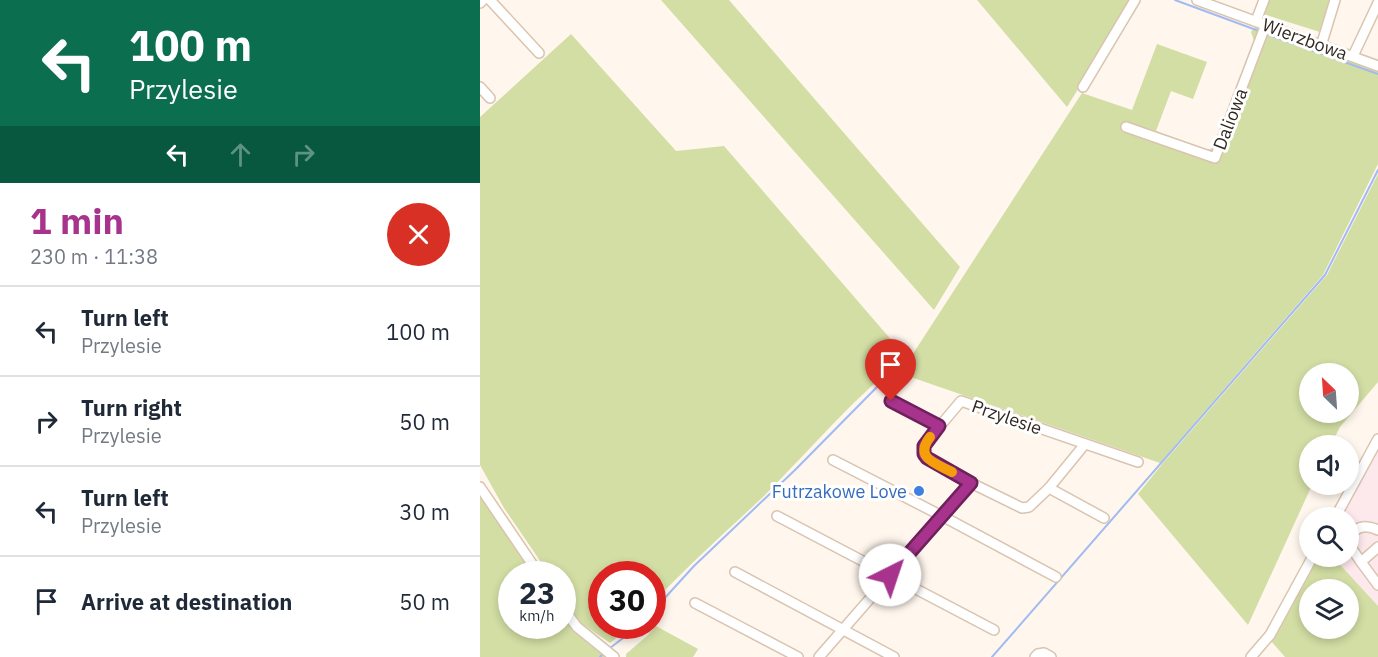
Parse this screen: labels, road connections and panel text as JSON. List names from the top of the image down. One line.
{"streets":{"street":["Wierzbowa","Daliowa","Przylesie"]},"crossings":[["Wierzbowa","Daliowa"]],"places":["Futrzakowe Love"],"north":"top left","page":{"turn":["100 m","Przylesie"],"heading":["1 min","230 m · 11:38"],"list":[{"name":"Turn left","note":"Przylesie","value":"100 m"},{"name":"Turn right","note":"Przylesie","value":"50 m"},{"name":"Turn left","note":"Przylesie","value":"30 m"},{"name":"Arrive at destination","value":"50 m"}],"speed":"23 km/h","limit":"30"}}
